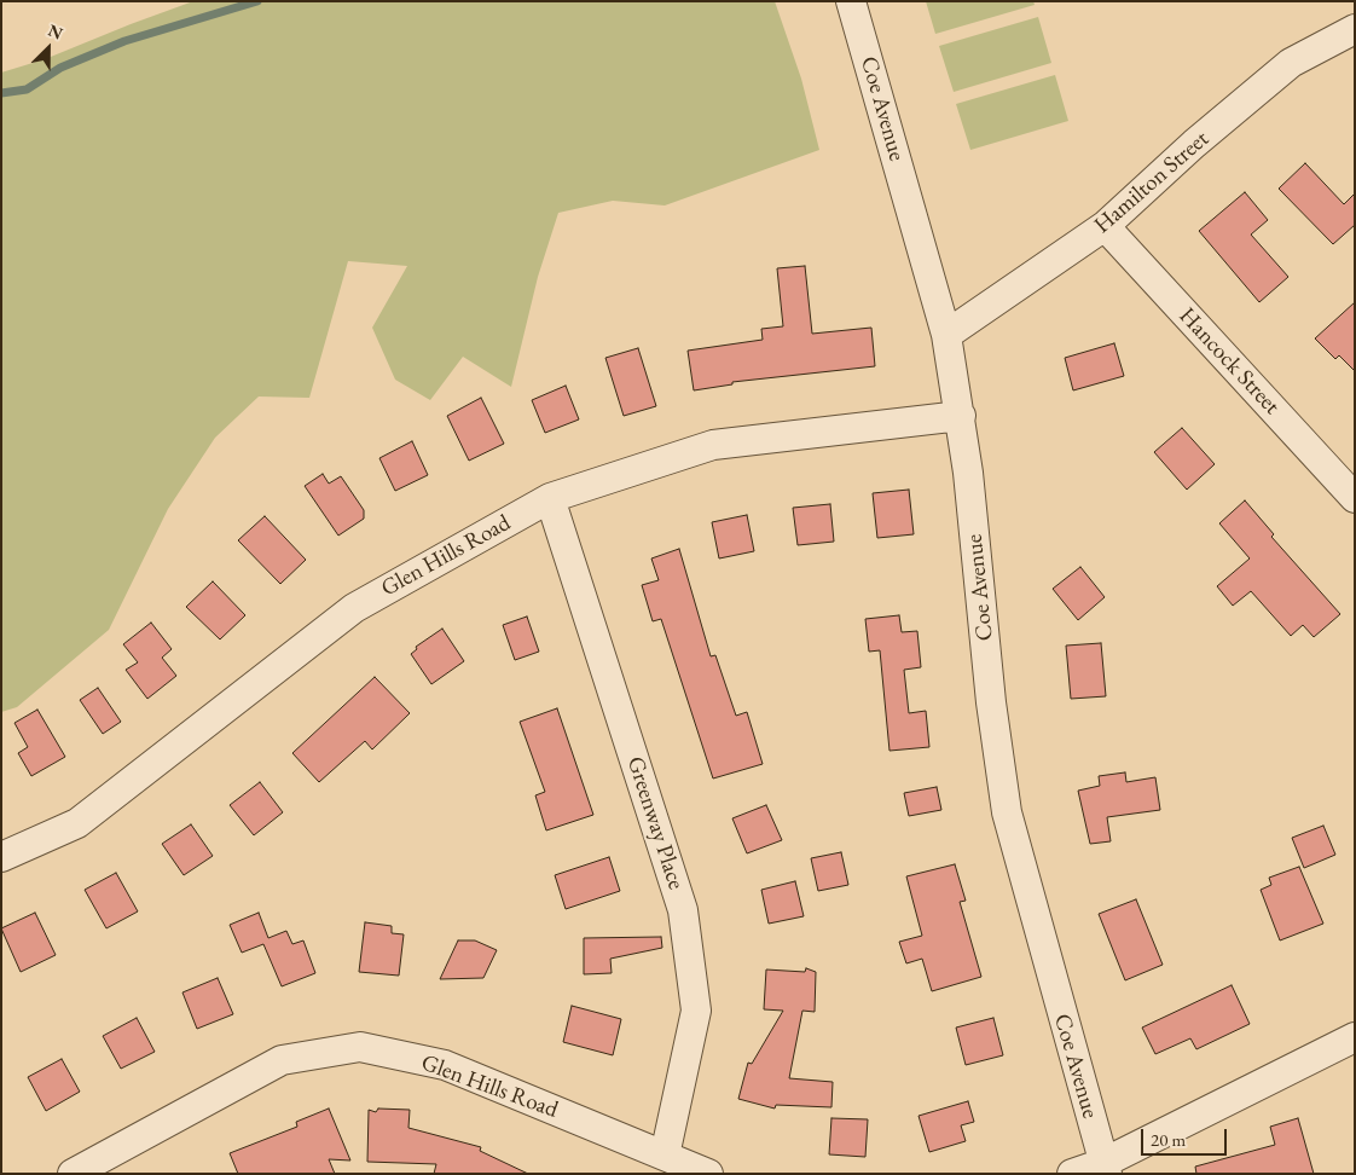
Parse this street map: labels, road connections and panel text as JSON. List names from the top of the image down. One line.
{"streets":{"street":["Coe Avenue","Hamilton Street","Hancock Street","Glen Hills Road","Greenway Place"]},"crossings":[["Coe Avenue","Hamilton Street"],["Coe Avenue","Glen Hills Road"],["Hamilton Street","Hancock Street"],["Glen Hills Road","Greenway Place"]],"scale_bar":"20 m","north":"top right"}
